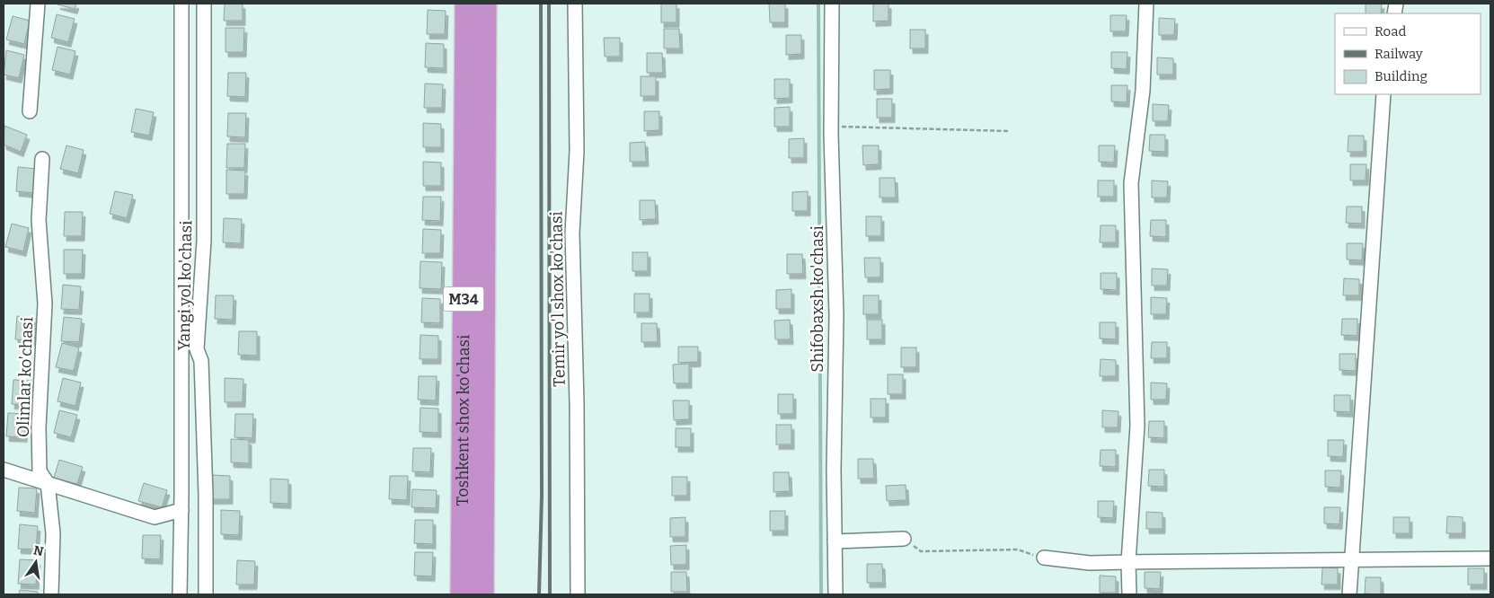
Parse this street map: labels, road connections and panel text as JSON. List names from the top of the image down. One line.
{"streets":{"highway":["M34","Toshkent shox ko'chasi"],"street":["Yangi yol ko'chasi","Temir yo'l shox ko'chasi","Shifobaxsh ko'chasi","Olimlar ko'chasi"]},"legend":["Road","Railway","Building"],"north":"top"}
